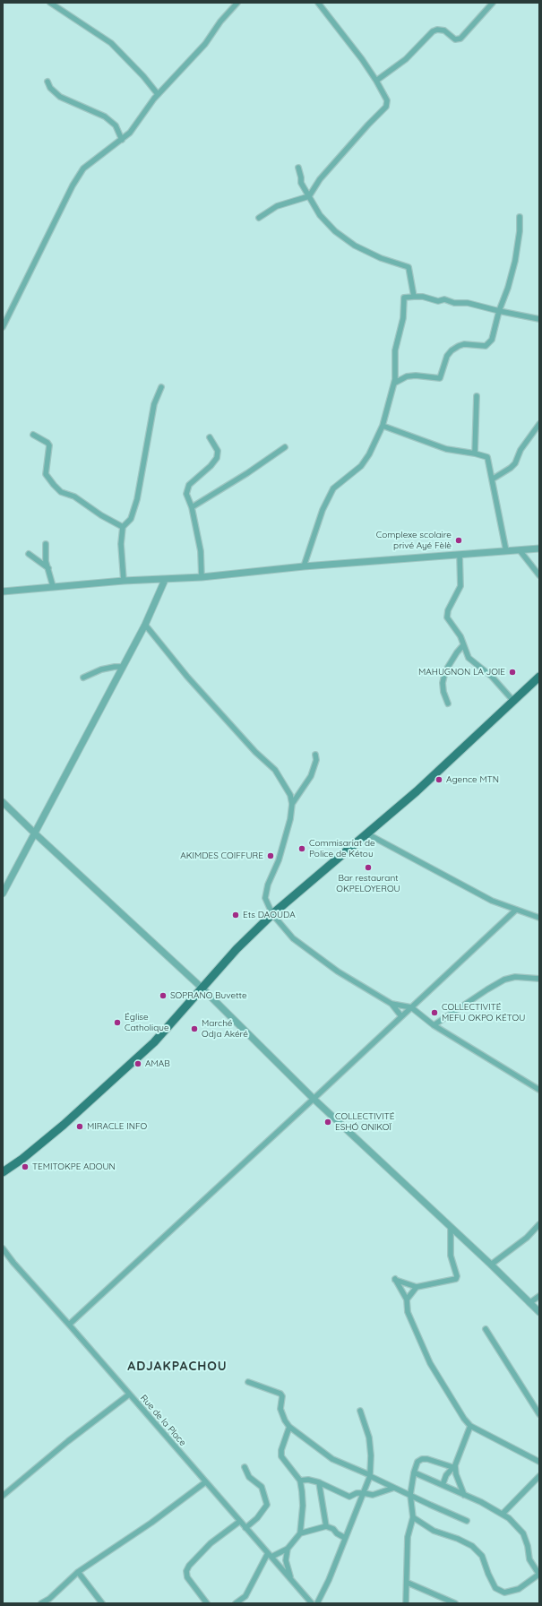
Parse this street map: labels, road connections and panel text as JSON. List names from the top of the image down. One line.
{"streets":{"street":["Rue de la Place"]},"districts":["ADJAKPACHOU"],"places":["Complexe scolaire privé Ayé Fèlè","MAHUGNON LA JOIE","Agence MTN","Commisariat de Police de Kétou","AKIMDES COIFFURE","Bar restaurant OKPELOYEROU","Ets DAOUDA","SOPRANO Buvette","COLLECTIVITÉ MEFU OKPO KÉTOU","Église Catholique","Marché Odja Akéré","AMAB","COLLECTIVITÉ ESHÓ ONIKOÏ","MIRACLE INFO","TEMITOKPE ADOUN"]}
